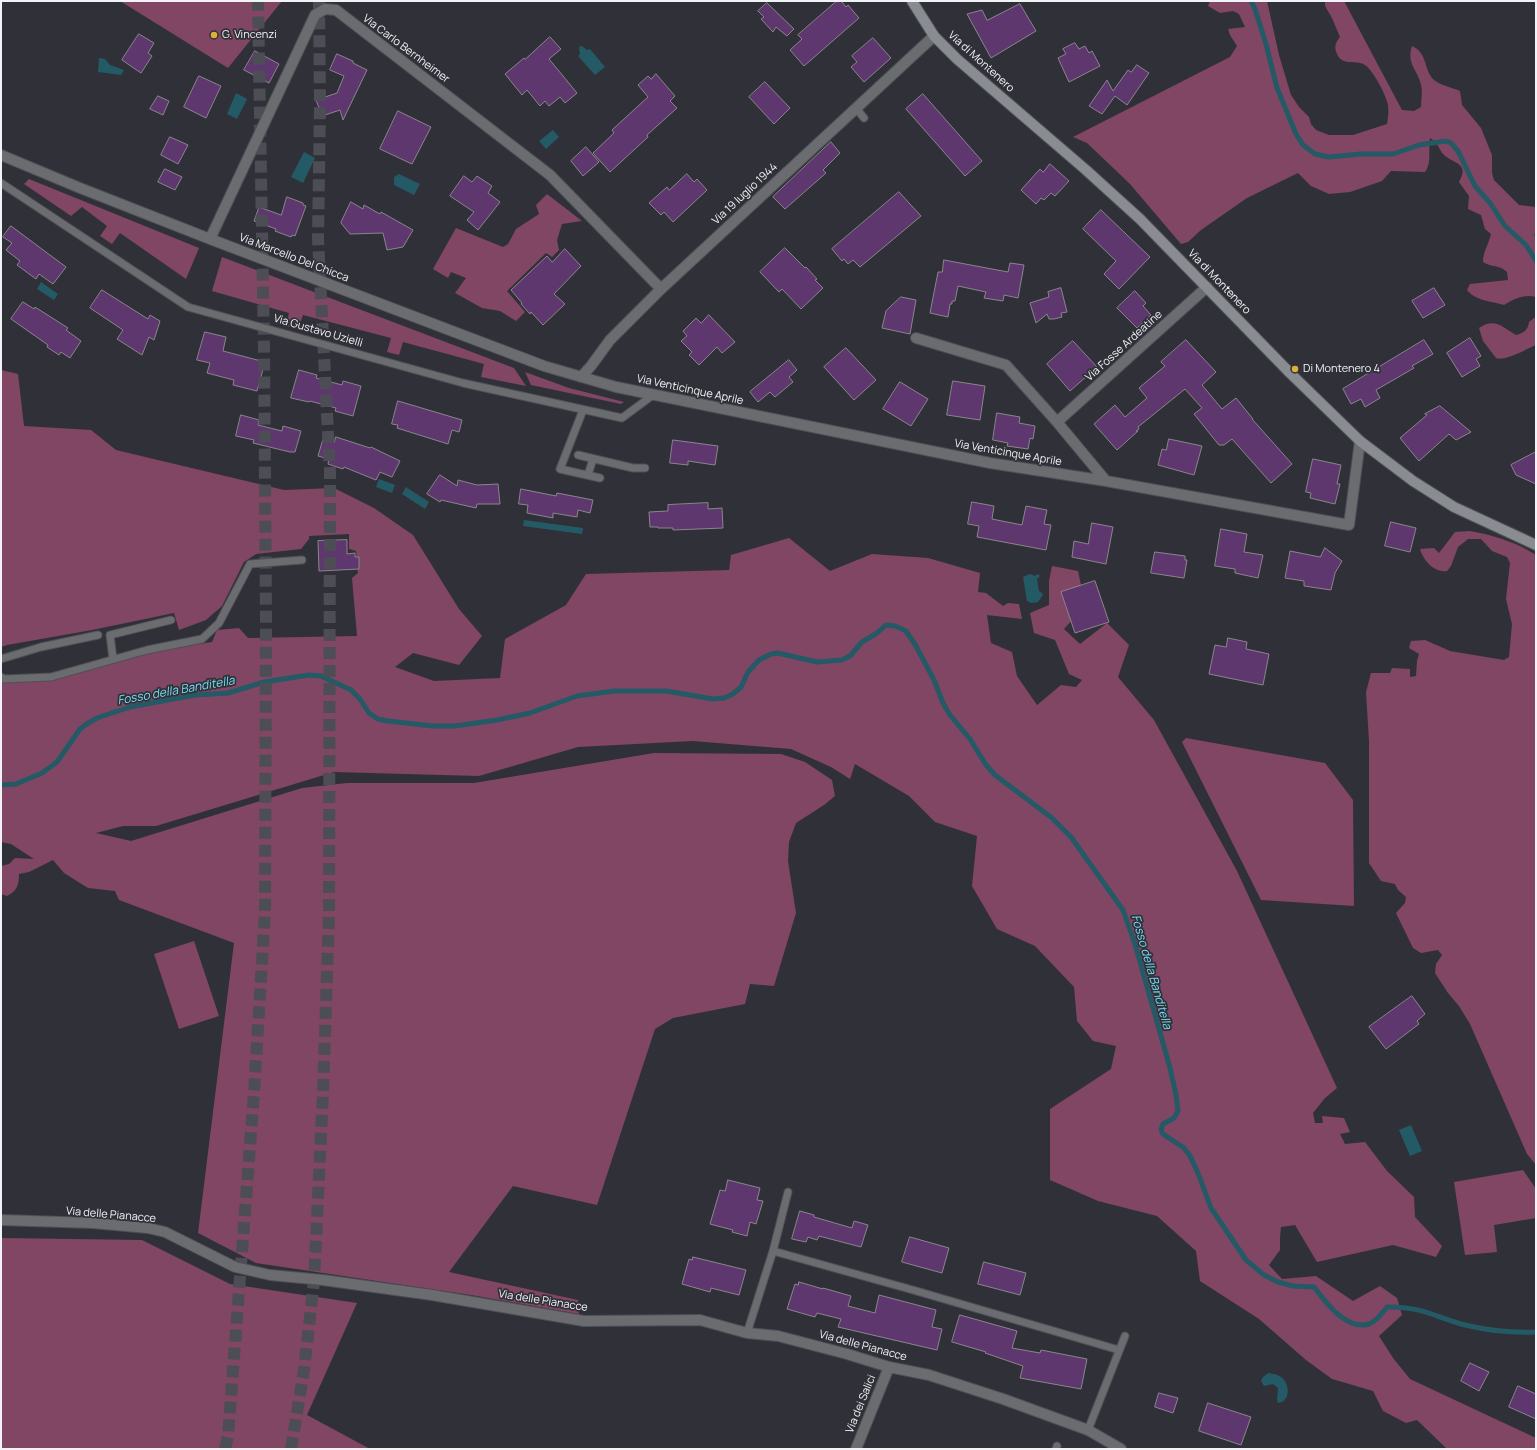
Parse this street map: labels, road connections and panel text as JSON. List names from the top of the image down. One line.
{"streets":{"street":["Via Carlo Bernheimer","Via di Montenero","Via 19 luglio 1944","Via Marcello Del Chicca","Via Fosse Ardeatine","Via Venticinque Aprile","Via delle Pianacce","Via dei Salici"],"lane":["Via Gustavo Uzielli"]},"crossings":[["Via Carlo Bernheimer","Via 19 luglio 1944"],["Via Carlo Bernheimer","Via Marcello Del Chicca"],["Via di Montenero","Via 19 luglio 1944"],["Via di Montenero","Via Fosse Ardeatine"],["Via di Montenero","Via Venticinque Aprile"],["Via 19 luglio 1944","Via Marcello Del Chicca"],["Via 19 luglio 1944","Via Venticinque Aprile"],["Via Marcello Del Chicca","Via Venticinque Aprile"],["Via Gustavo Uzielli","Via Venticinque Aprile"],["Via delle Pianacce","Via dei Salici"]],"water":["Fosso della Banditella"],"places":["G. Vincenzi","Di Montenero 4"]}
